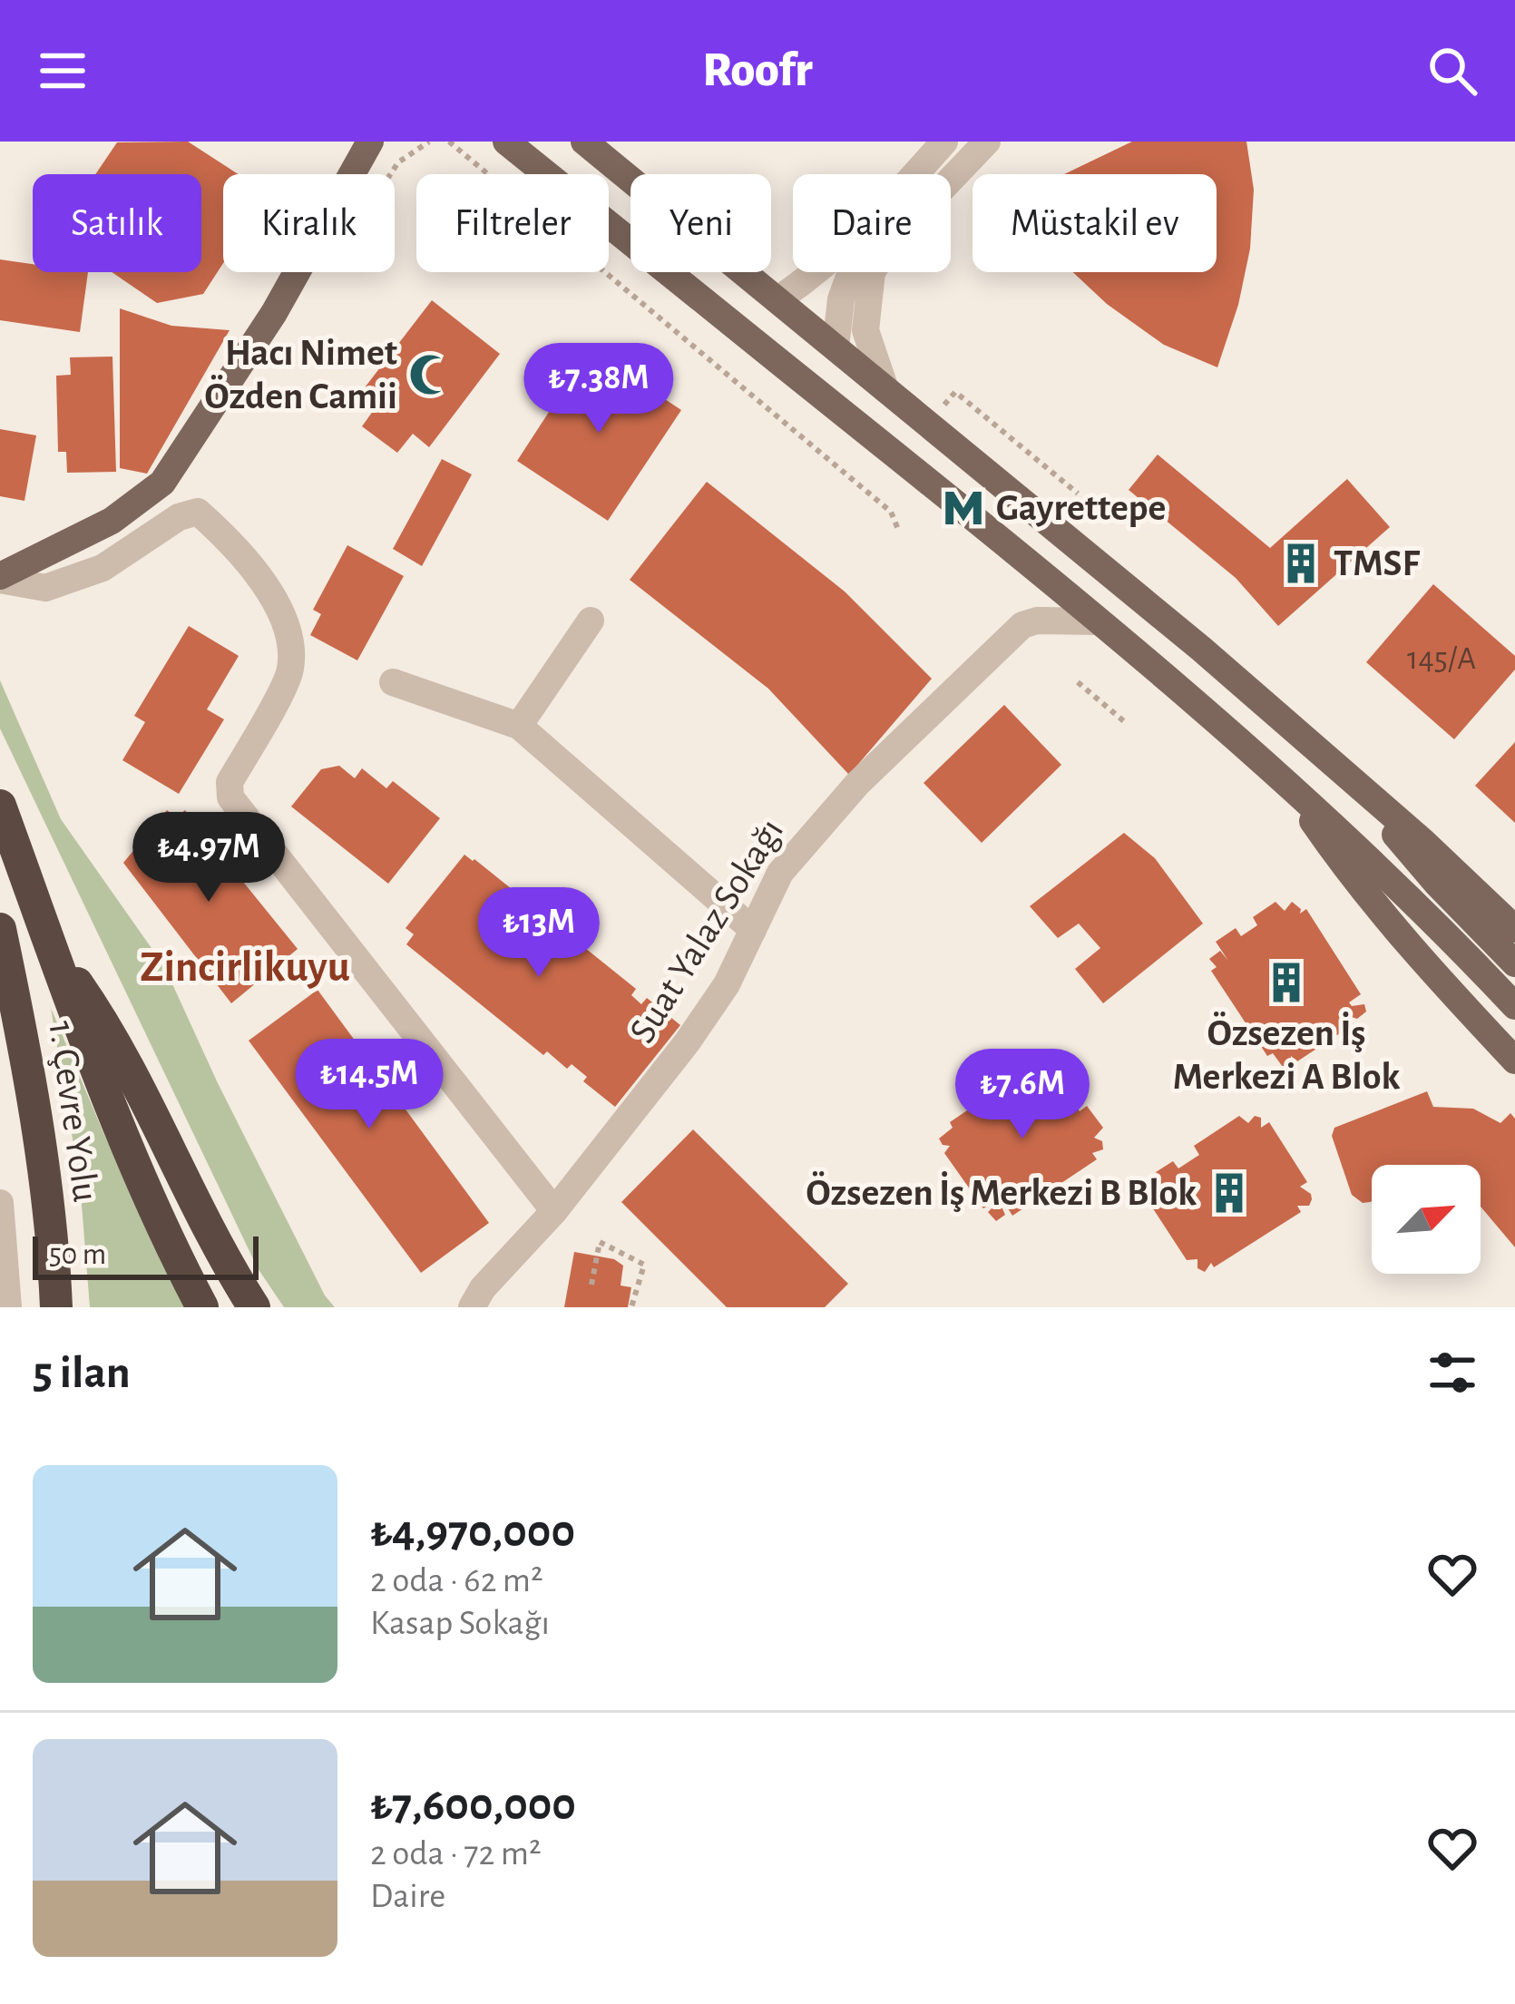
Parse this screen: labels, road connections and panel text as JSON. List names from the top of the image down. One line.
{"streets":{"highway":["1. Çevre Yolu"],"street":["Suat Yalaz Sokağı"]},"districts":["Zincirlikuyu"],"places":{"mosque":["Hacı Nimet Özden Camii"],"metro station":["Gayrettepe"],"building":["TMSF","Özsezen İş Merkezi A Blok","Özsezen İş Merkezi B Blok"]},"house_numbers":["145/A"],"scale_bar":"50 m","north":"top right","page":{"header":"Roofr","chip":["Satılık","Kiralık","Filtreler","Yeni","Daire","Müstakil ev"],"price":["₺7.38M","₺4.97M","₺13M","₺14.5M","₺7.6M"],"scale":"50 m","heading":"5 ilan","list":[{"name":"₺4,970,000","note":"2 oda · 62 m² · Kasap Sokağı"},{"name":"₺7,600,000","note":"2 oda · 72 m² · Daire"}]}}
